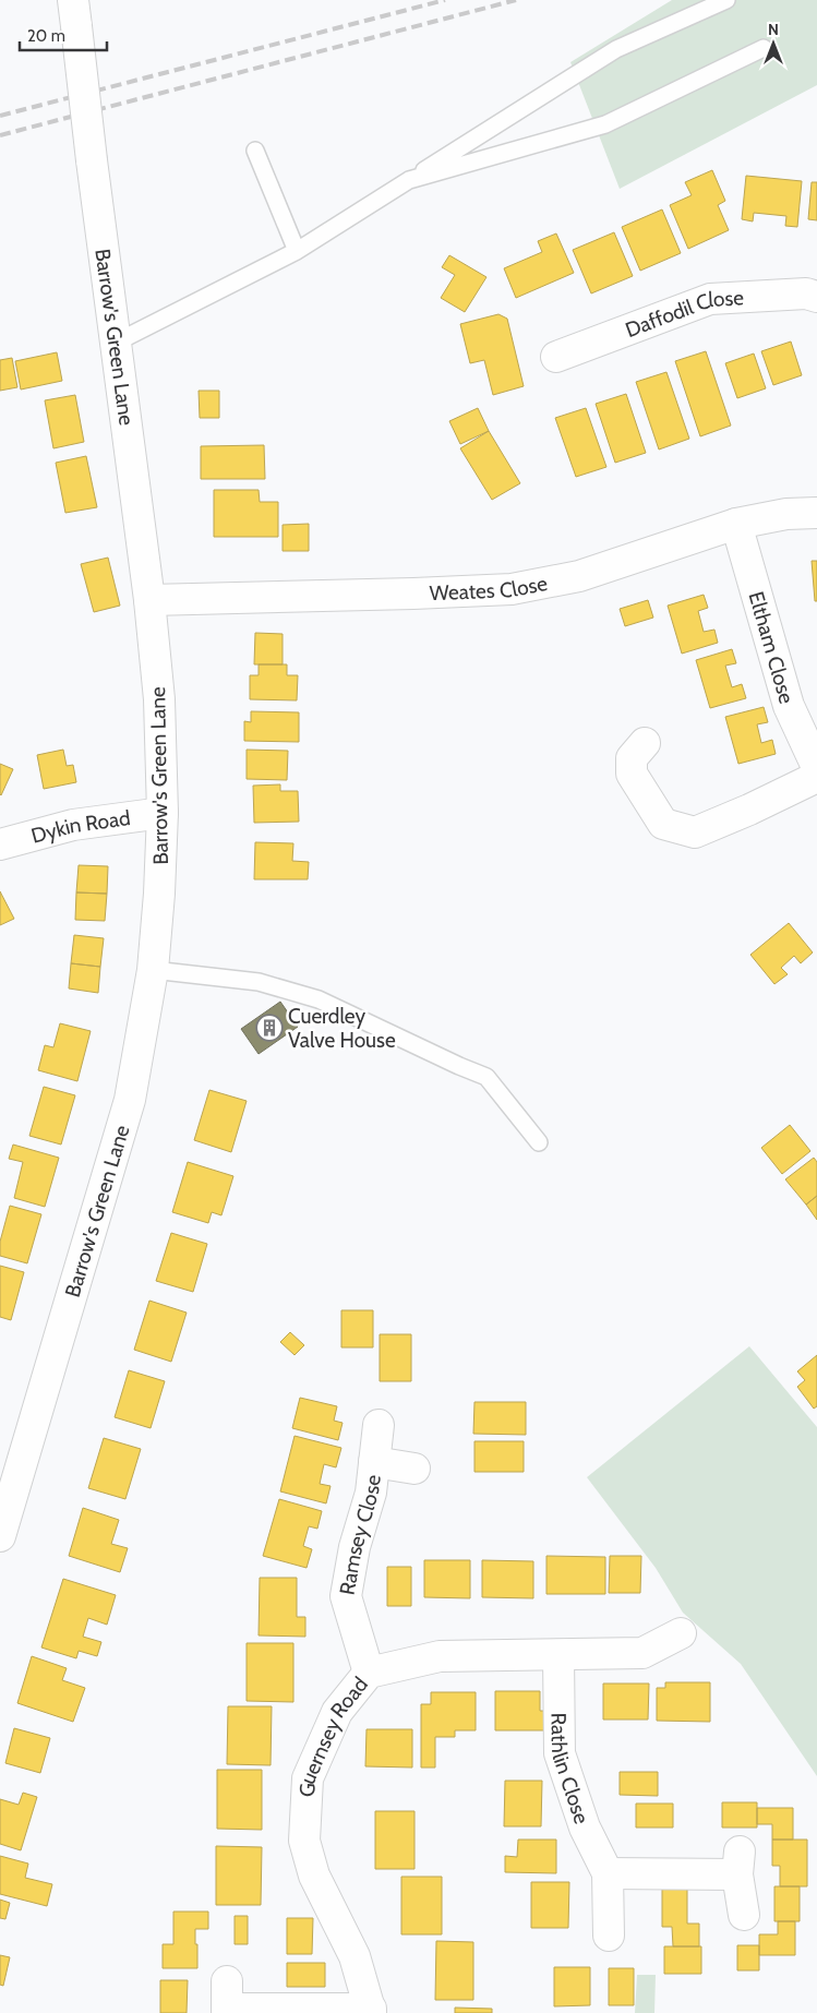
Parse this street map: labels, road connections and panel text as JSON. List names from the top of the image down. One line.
{"streets":{"street":["Daffodil Close","Barrow's Green Lane","Weates Close","Eltham Close","Dykin Road","Ramsey Close","Guernsey Road","Rathlin Close"]},"crossings":[["Barrow's Green Lane","Weates Close"],["Barrow's Green Lane","Dykin Road"],["Weates Close","Eltham Close"],["Ramsey Close","Guernsey Road"],["Guernsey Road","Rathlin Close"]],"places":{"building":["Cuerdley Valve House"]},"scale_bar":"20 m","north":"top"}
